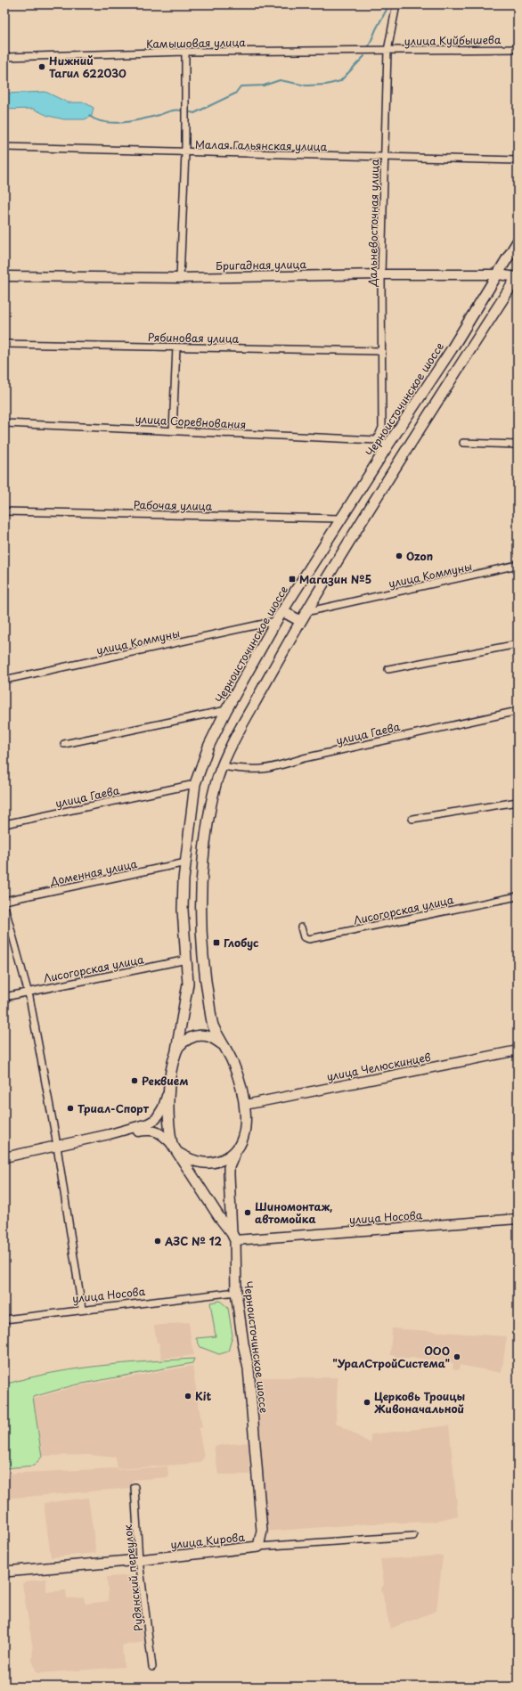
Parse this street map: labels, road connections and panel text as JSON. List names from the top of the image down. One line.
{"streets":{"main road":["Черноисточинское шоссе","улица Кирова"],"street":["улица Куйбышева","Камышовая улица","Малая Гальянская улица","Дальневосточная улица","Бригадная улица","Рябиновая улица","улица Соревнования","Рабочая улица","улица Коммуны","улица Гаева","Доменная улица","Лисогорская улица","улица Челюскинцев","улица Носова","Рудянский переулок"]},"crossings":[["улица Куйбышева","Камышовая улица"],["улица Куйбышева","Дальневосточная улица"],["Камышовая улица","Дальневосточная улица"],["Малая Гальянская улица","Дальневосточная улица"],["Дальневосточная улица","Бригадная улица"],["Дальневосточная улица","Рябиновая улица"],["Дальневосточная улица","улица Соревнования"],["Бригадная улица","Черноисточинское шоссе"],["Черноисточинское шоссе","улица Соревнования"],["Черноисточинское шоссе","Рабочая улица"],["Черноисточинское шоссе","улица Коммуны"],["Черноисточинское шоссе","улица Гаева"],["Черноисточинское шоссе","Доменная улица"],["Черноисточинское шоссе","Лисогорская улица"],["Черноисточинское шоссе","улица Челюскинцев"],["Черноисточинское шоссе","улица Носова"],["Черноисточинское шоссе","улица Кирова"],["улица Кирова","Рудянский переулок"]],"places":{"other":["Нижний Тагил 622030","Ozon","Реквием","Триал-Спорт","Шиномонтаж, автомойка","АЗС № 12","ООО \"УралСтройСистема\"","Kit","Церковь Троицы Живоначальной"],"transit":["Магазин №5","Глобус"]}}
